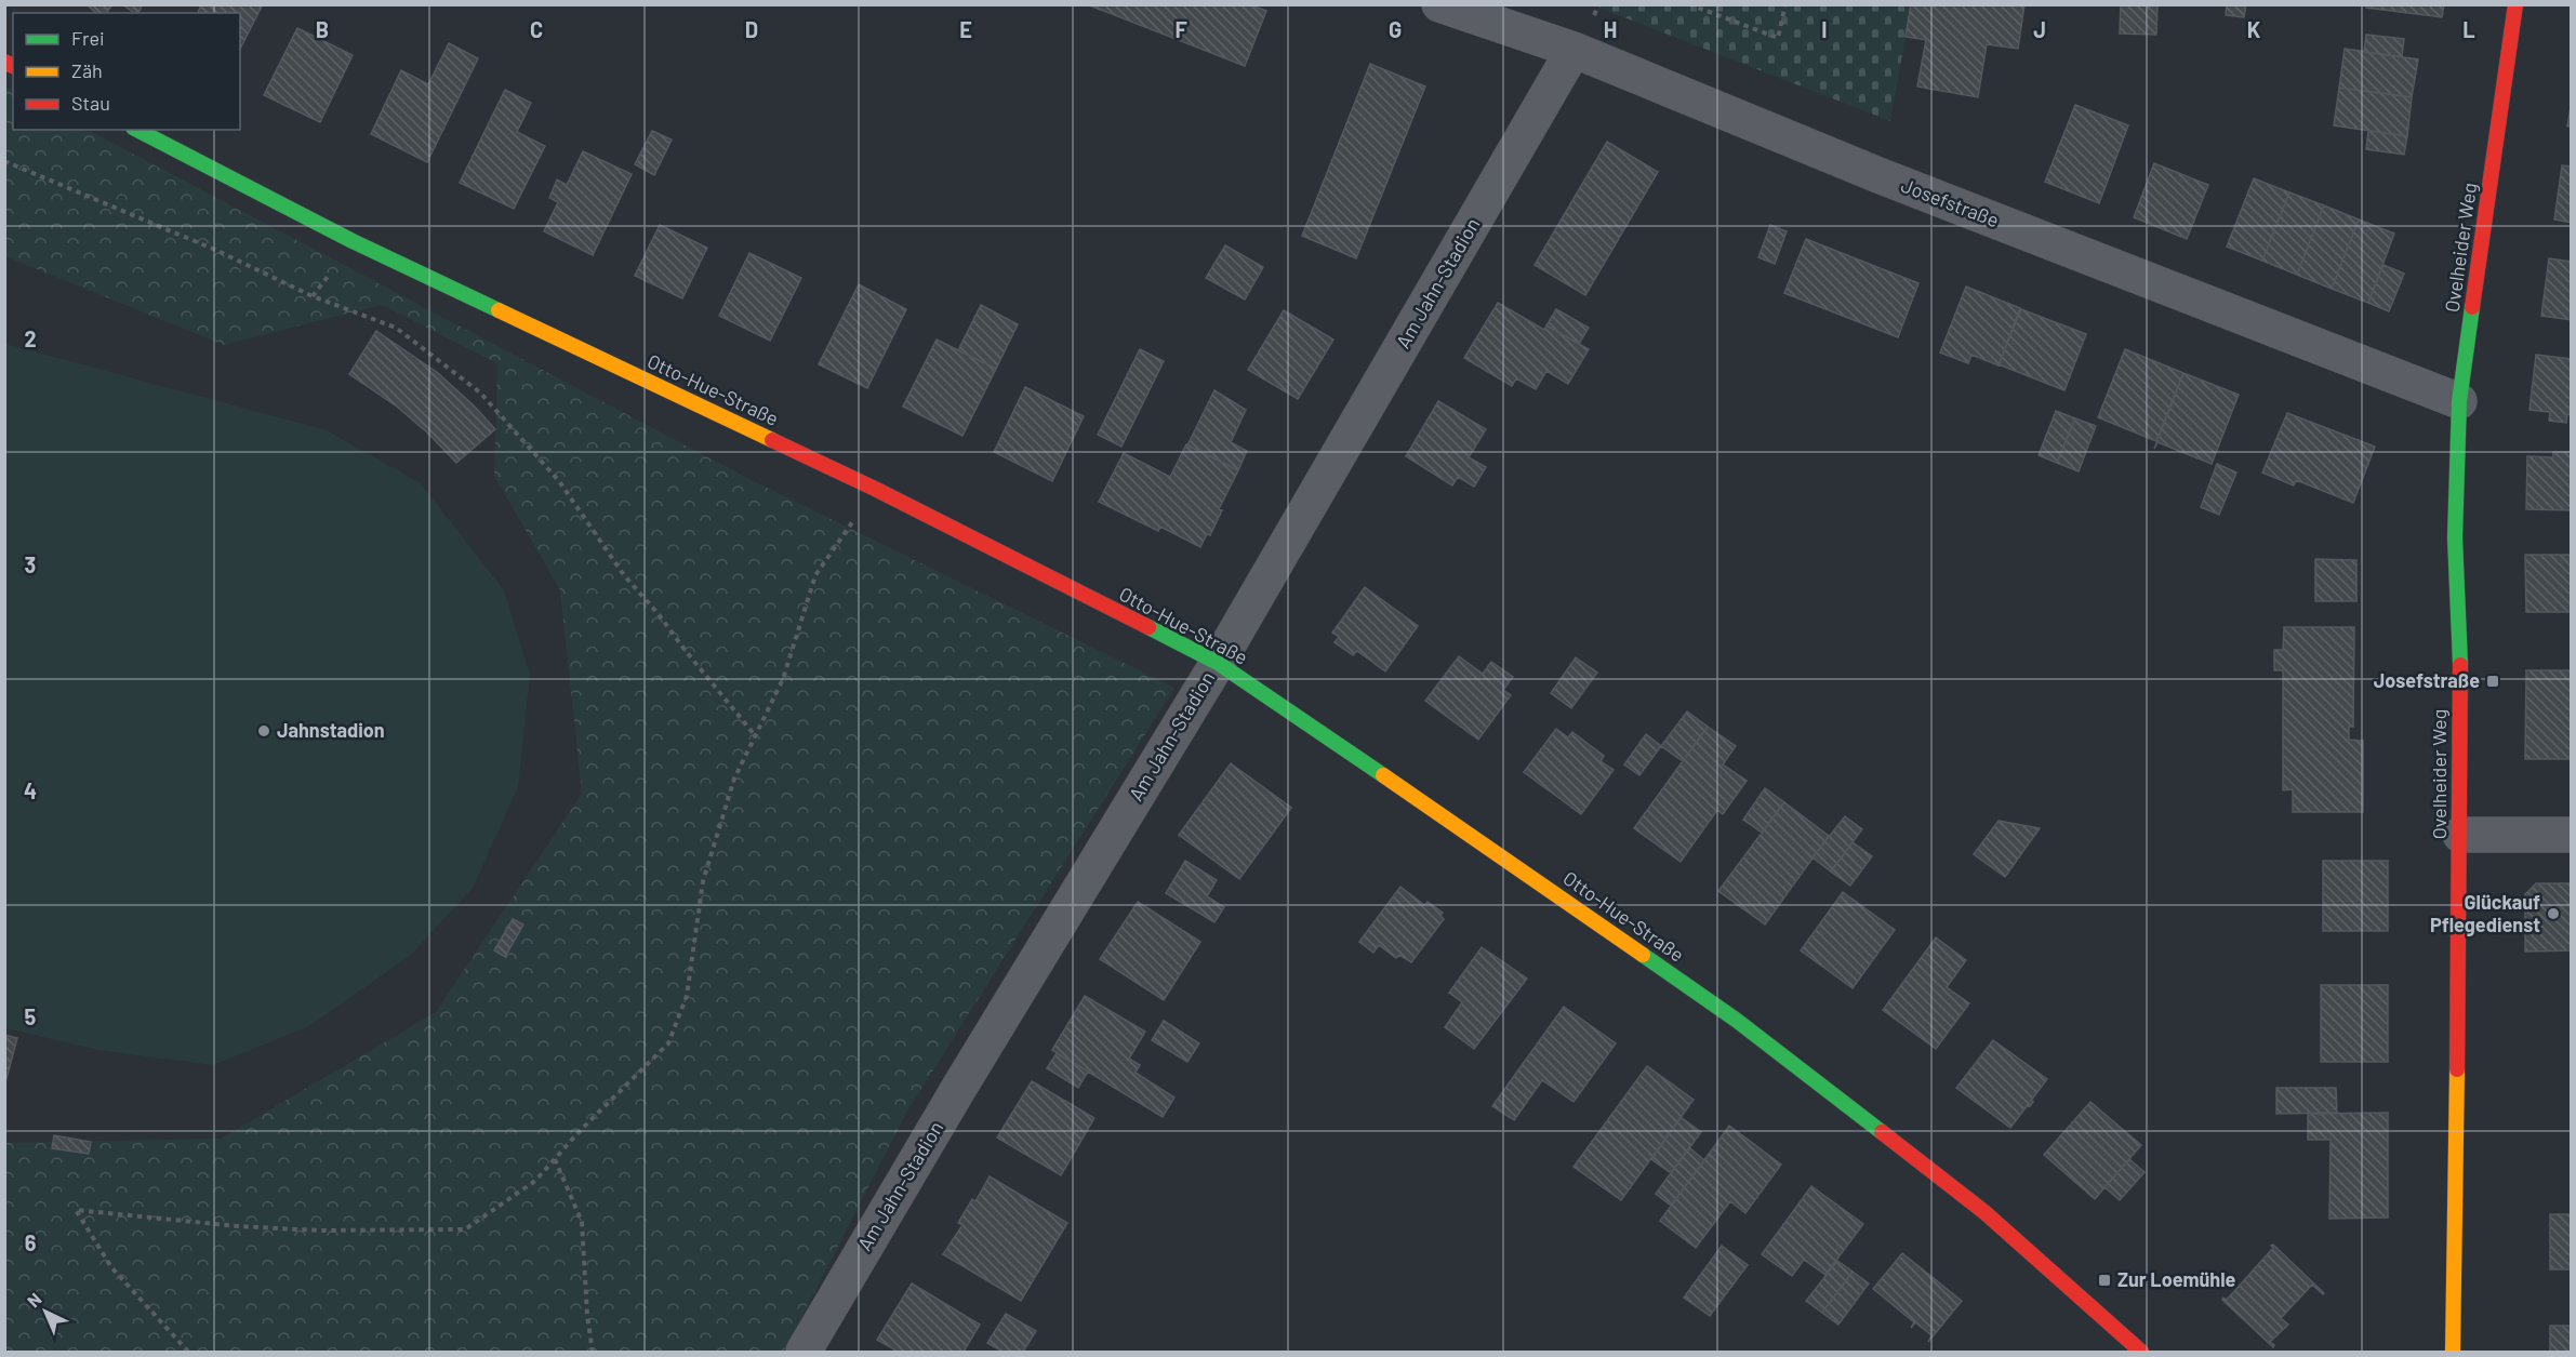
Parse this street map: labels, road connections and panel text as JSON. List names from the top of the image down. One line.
{"streets":{"street":["Josefstraße","Ovelheider Weg","Am Jahn-Stadion","Otto-Hue-Straße"]},"crossings":[["Josefstraße","Ovelheider Weg"],["Josefstraße","Am Jahn-Stadion"],["Am Jahn-Stadion","Otto-Hue-Straße"]],"places":{"transit":["Josefstraße","Zur Loemühle"],"other":["Jahnstadion","Glückauf Pflegedienst"]},"legend":["Frei","Zäh","Stau"],"north":"top left","grid":{"columns":["B","C","D","E","F","G","H","I","J","K","L"],"rows":["2","3","4","5","6"]}}
